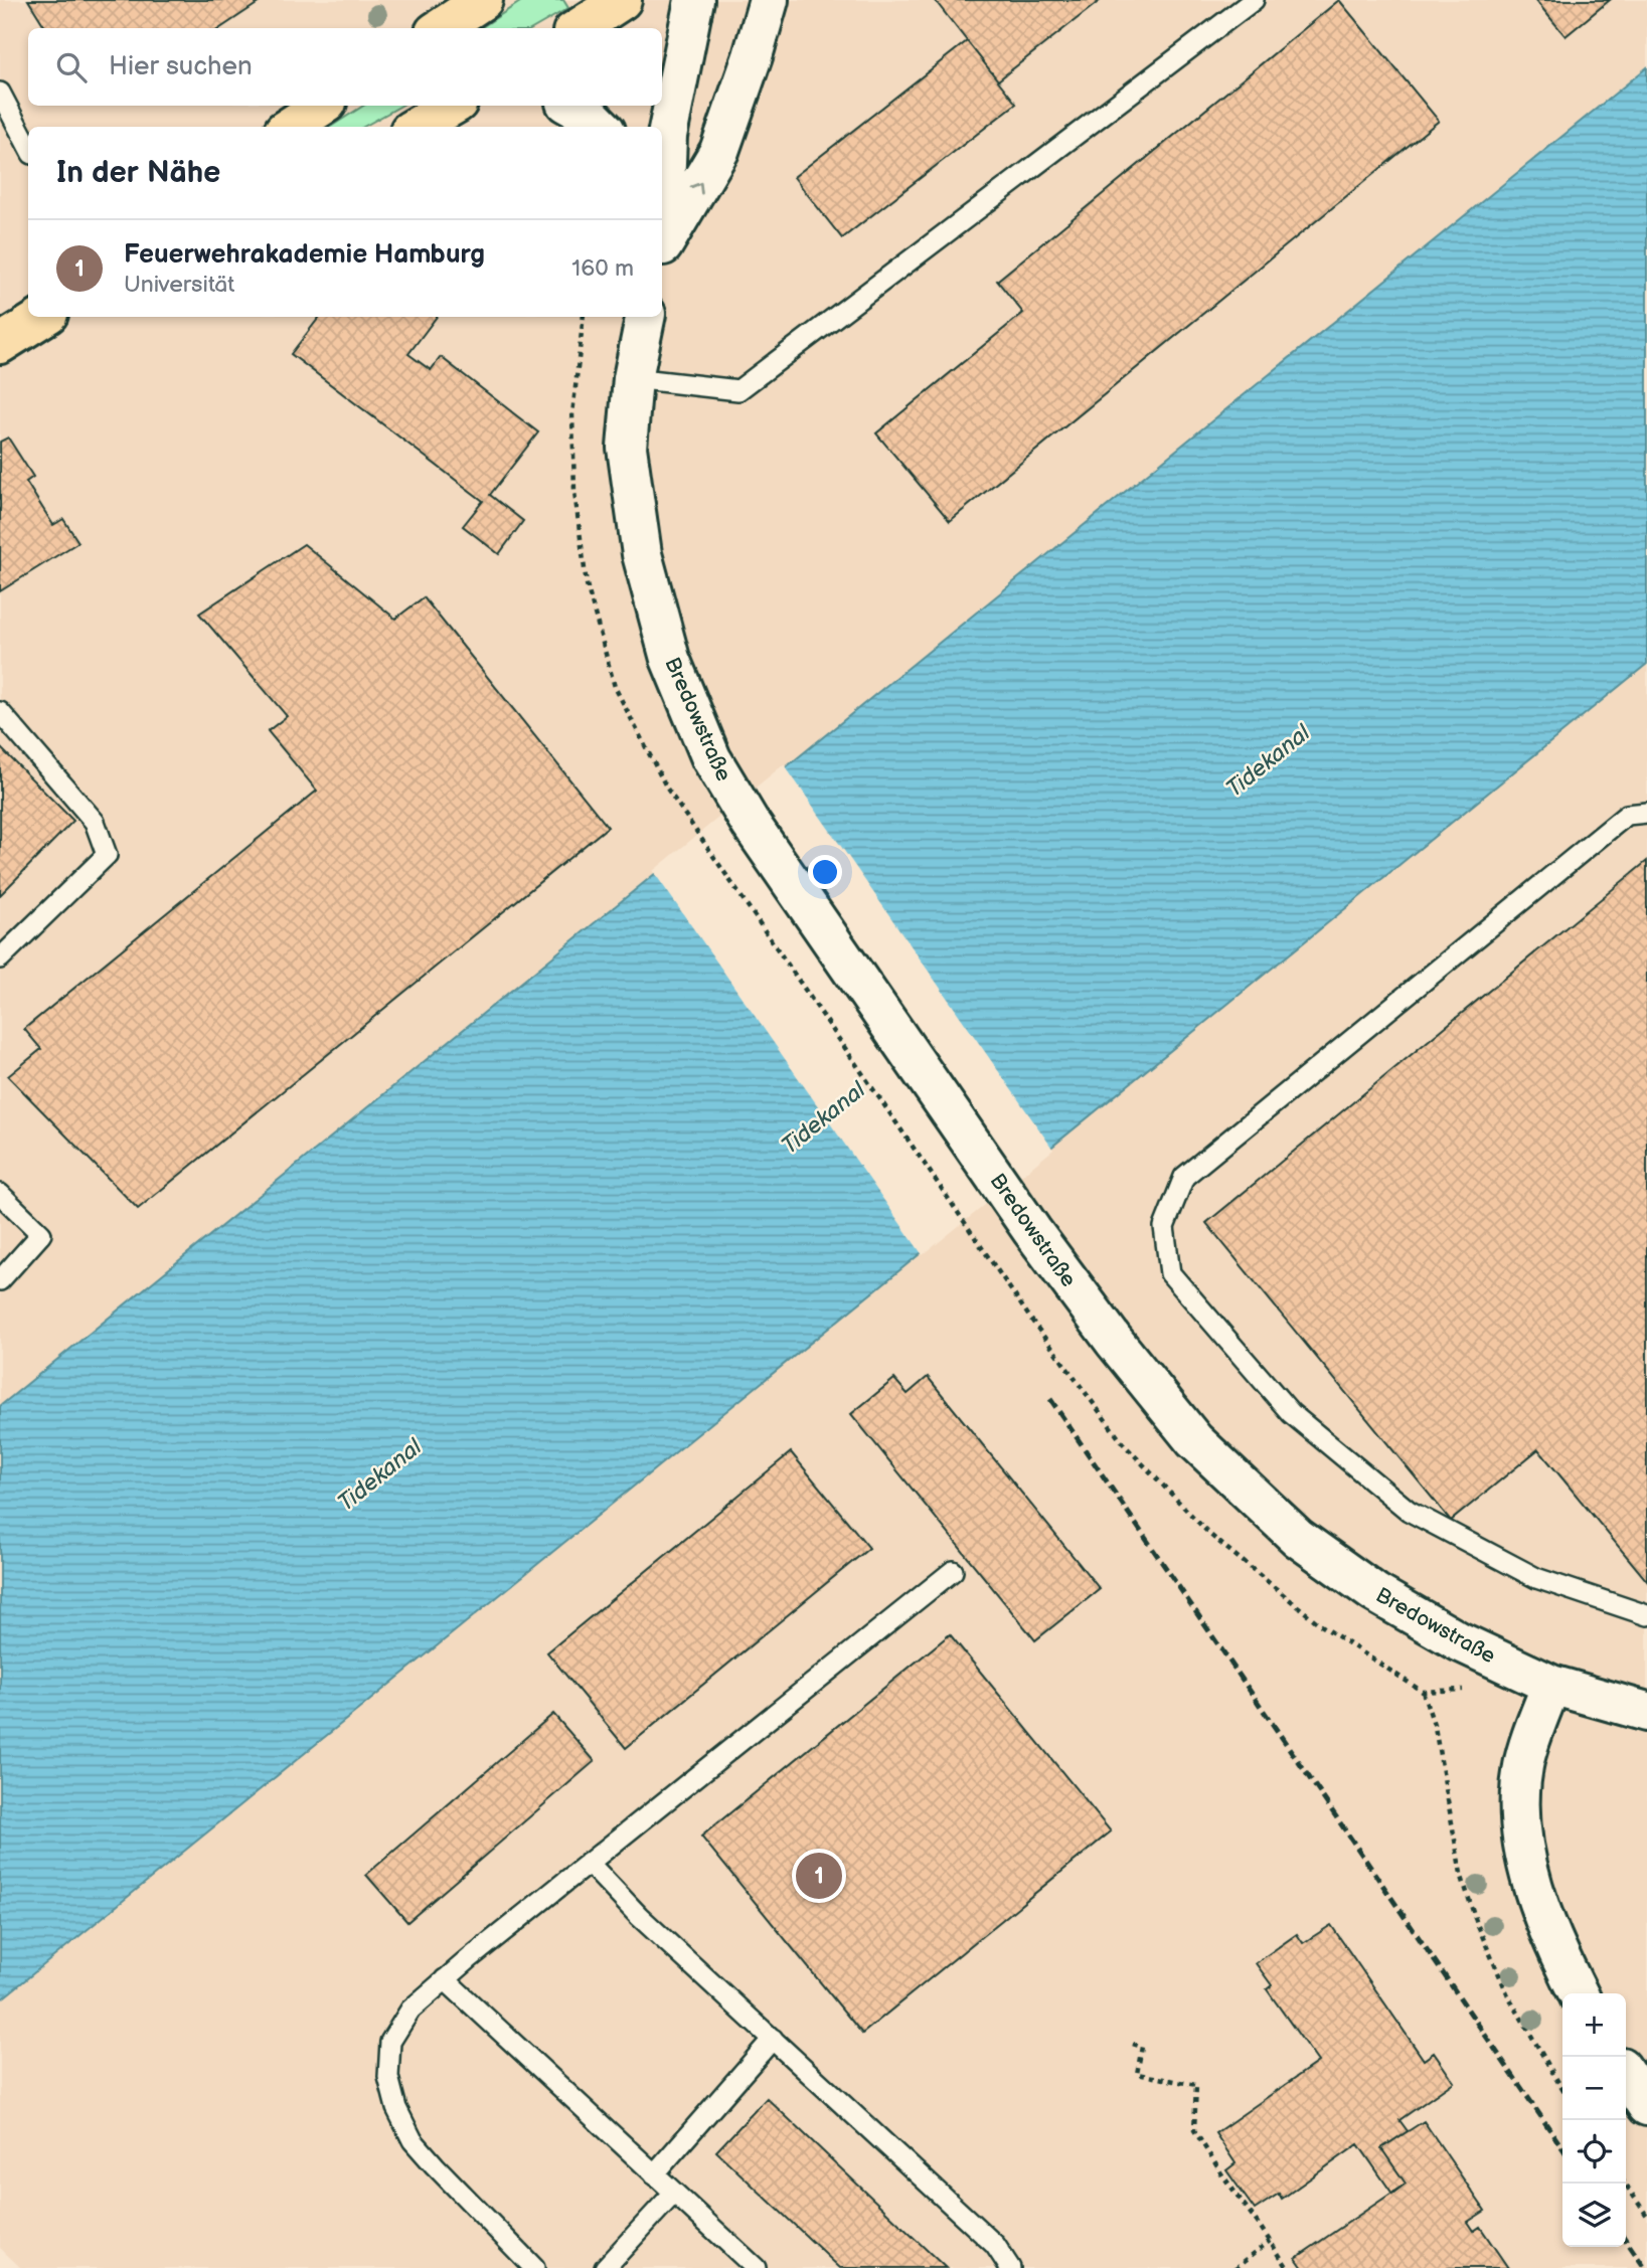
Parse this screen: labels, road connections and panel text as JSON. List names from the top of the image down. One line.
{"streets":{"street":["Bredowstraße"]},"water":["Tidekanal"],"page":{"search":"Hier suchen","heading":"In der Nähe","list":[{"mark":"1","name":"Feuerwehrakademie Hamburg","note":"Universität","value":"160 m"}],"pins":"1","map_buttons":["+","−"]}}
